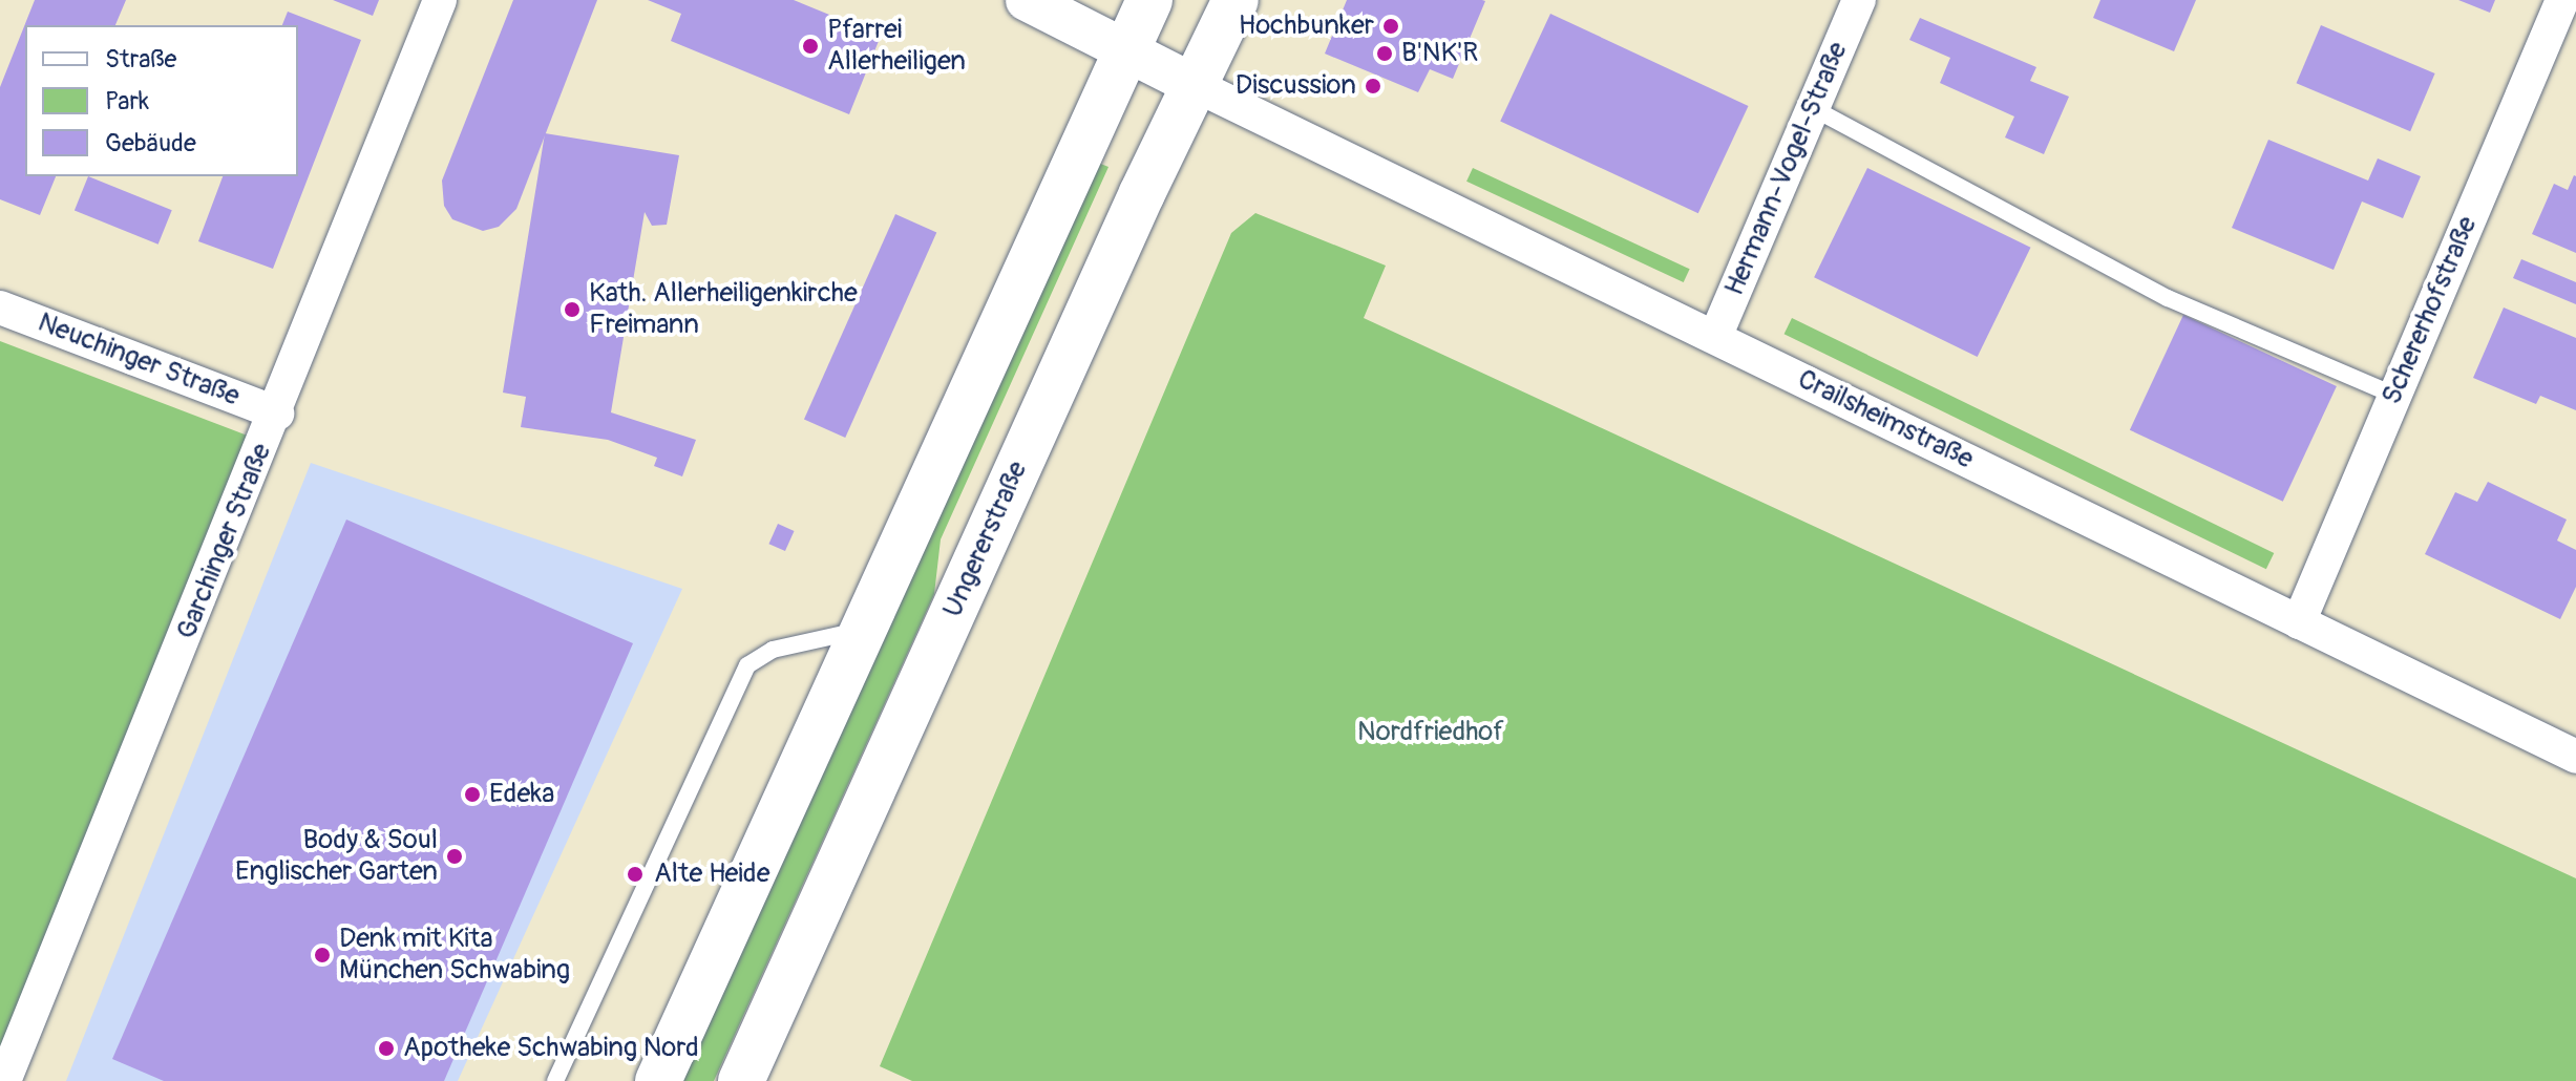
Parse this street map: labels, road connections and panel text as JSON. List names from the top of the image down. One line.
{"streets":{"main road":["Ungererstraße"],"street":["Hermann-Vogel-Straße","Schererhofstraße","Neuchinger Straße","Crailsheimstraße","Garchinger Straße"]},"crossings":[["Hermann-Vogel-Straße","Crailsheimstraße"],["Schererhofstraße","Crailsheimstraße"],["Neuchinger Straße","Garchinger Straße"],["Crailsheimstraße","Ungererstraße"]],"parks":["Nordfriedhof"],"places":["Hochbunker","Pfarrei Allerheiligen","B'NK'R","Discussion","Kath. Allerheiligenkirche Freimann","Edeka","Body & Soul Englischer Garten","Alte Heide","Denk mit Kita München Schwabing","Apotheke Schwabing Nord"],"legend":["Straße","Park","Gebäude"]}
